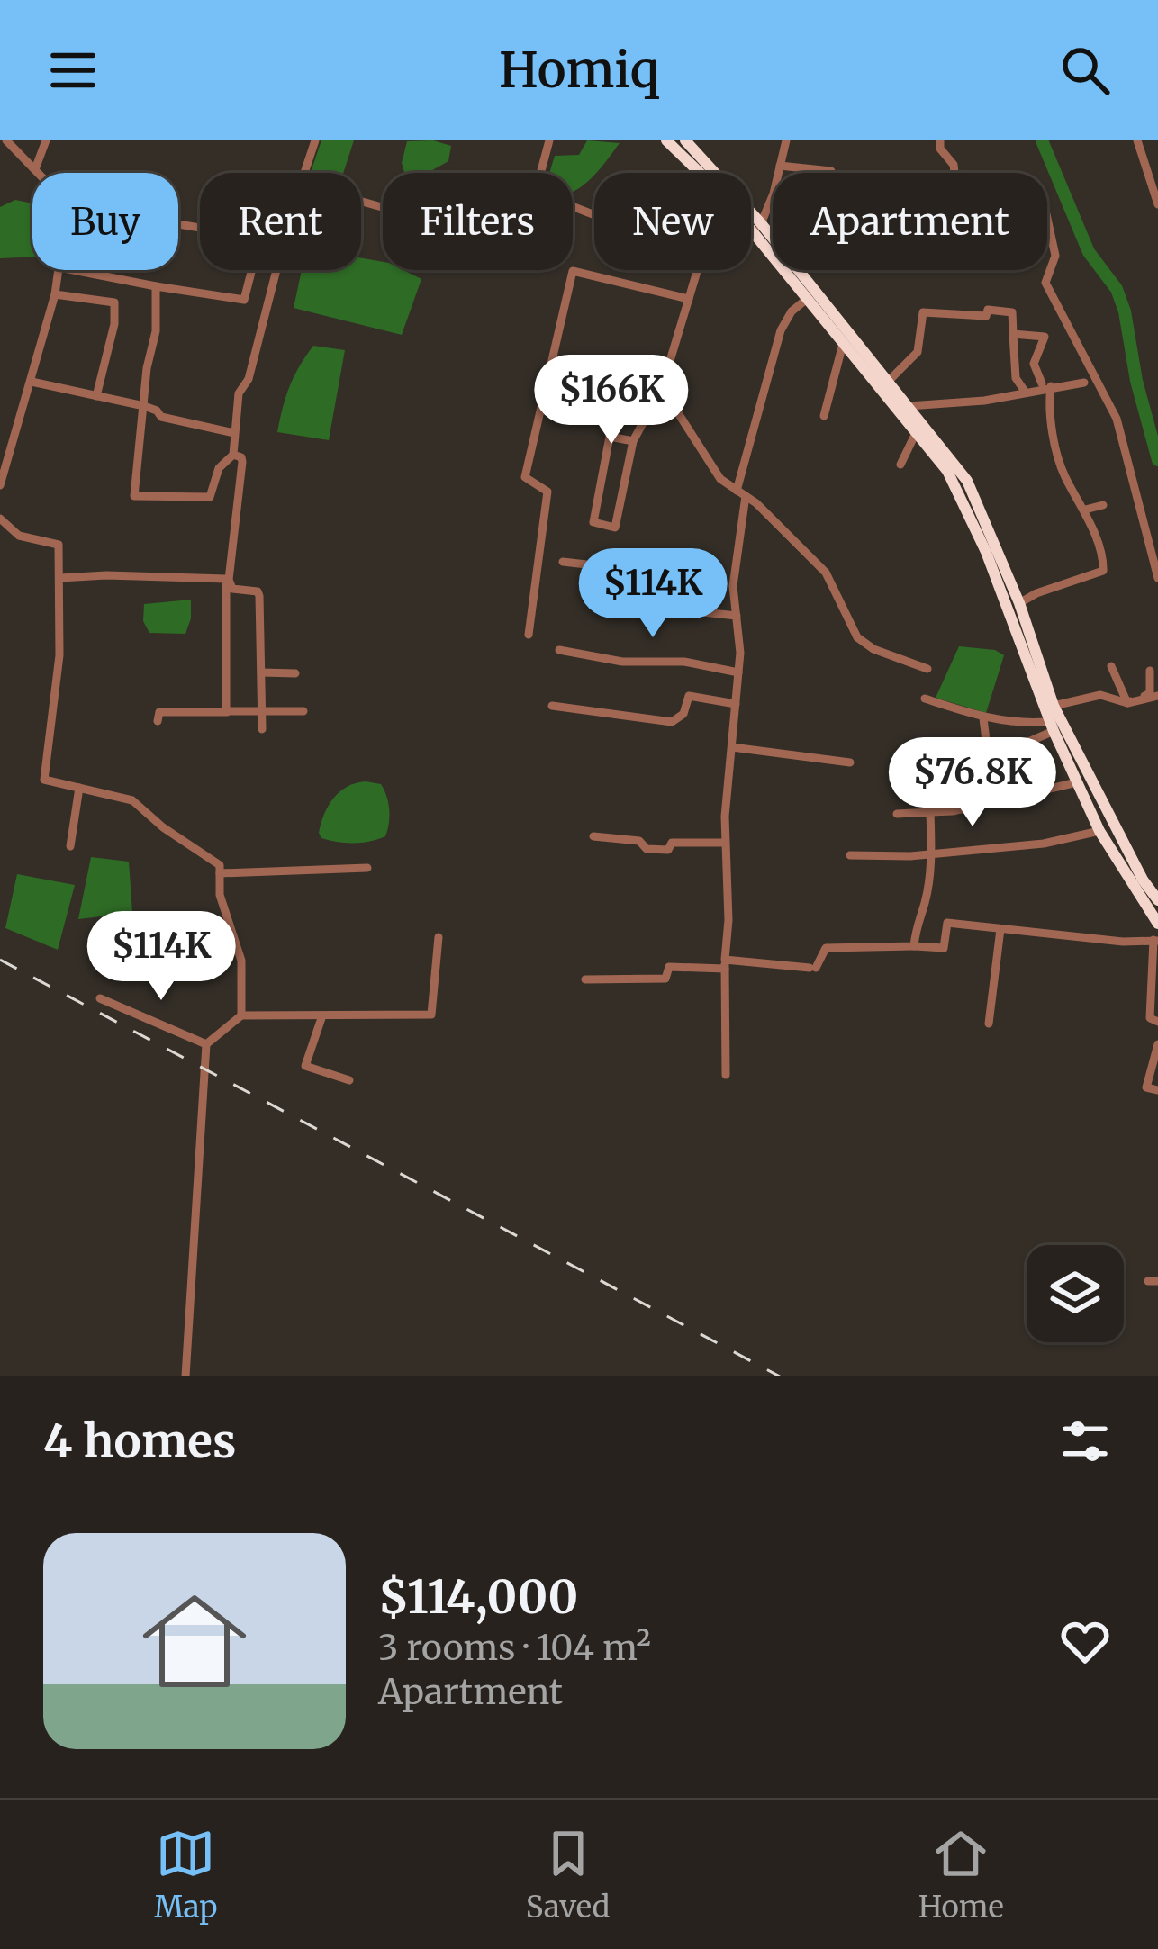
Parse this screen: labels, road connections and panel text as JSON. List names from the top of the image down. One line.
{"page":{"header":"Homiq","chip":["Buy","Rent","Filters","New","Apartment"],"price":["$166K","$114K","$76.8K","$114K"],"heading":"4 homes","list":[{"name":"$114,000","note":"3 rooms · 104 m² · Apartment"}],"tabs":["Map","Saved","Home"]}}
